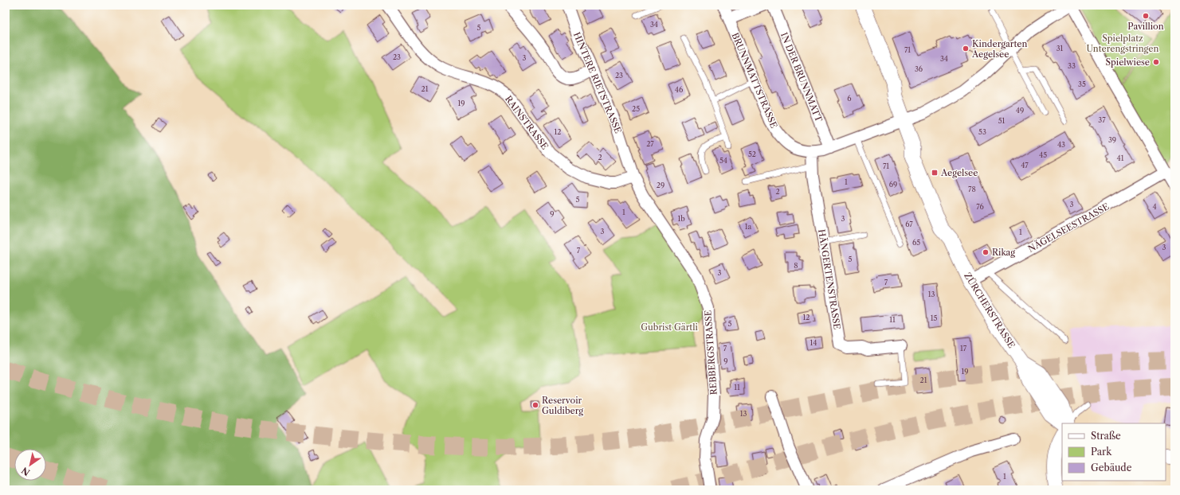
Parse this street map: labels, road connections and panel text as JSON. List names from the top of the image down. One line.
{"streets":{"main road":["ZÜRCHERSTRASSE"],"street":["IN DER BRUNNMATT","BRUNNMATTSTRASSE","HINTERE RIETSTRASSE","RAINSTRASSE","NÄGELSEESTRASSE","HÄNGERTENSTRASSE","REBBERGSTRASSE"]},"crossings":[["IN DER BRUNNMATT","BRUNNMATTSTRASSE"],["BRUNNMATTSTRASSE","HÄNGERTENSTRASSE"],["BRUNNMATTSTRASSE","ZÜRCHERSTRASSE"],["HINTERE RIETSTRASSE","RAINSTRASSE"],["HINTERE RIETSTRASSE","REBBERGSTRASSE"],["NÄGELSEESTRASSE","ZÜRCHERSTRASSE"]],"parks":["Spielplatz Unterengstringen","Gubrist Gärtli"],"places":{"other":["Pavillion","Kindergarten Aegelsee","Spielwiese","Rikag","Reservoir Guldiberg"],"transit":["Aegelsee"]},"house_numbers":["34","5","31","71","23","3","34","33","36","23","35","21","46","6","19","25","49","37","51","12","53","39","27","43","52","45","2","41","54","47","71","1","69","29","78","2","5","3","76","4","1","9","1b","3","67","1a","3","1","65","3","7","5","8","3","7","13","12","15","11","5","14","7","17","9","19","21","11","13","1"],"legend":["Straße","Park","Gebäude"],"north":"bottom left"}
